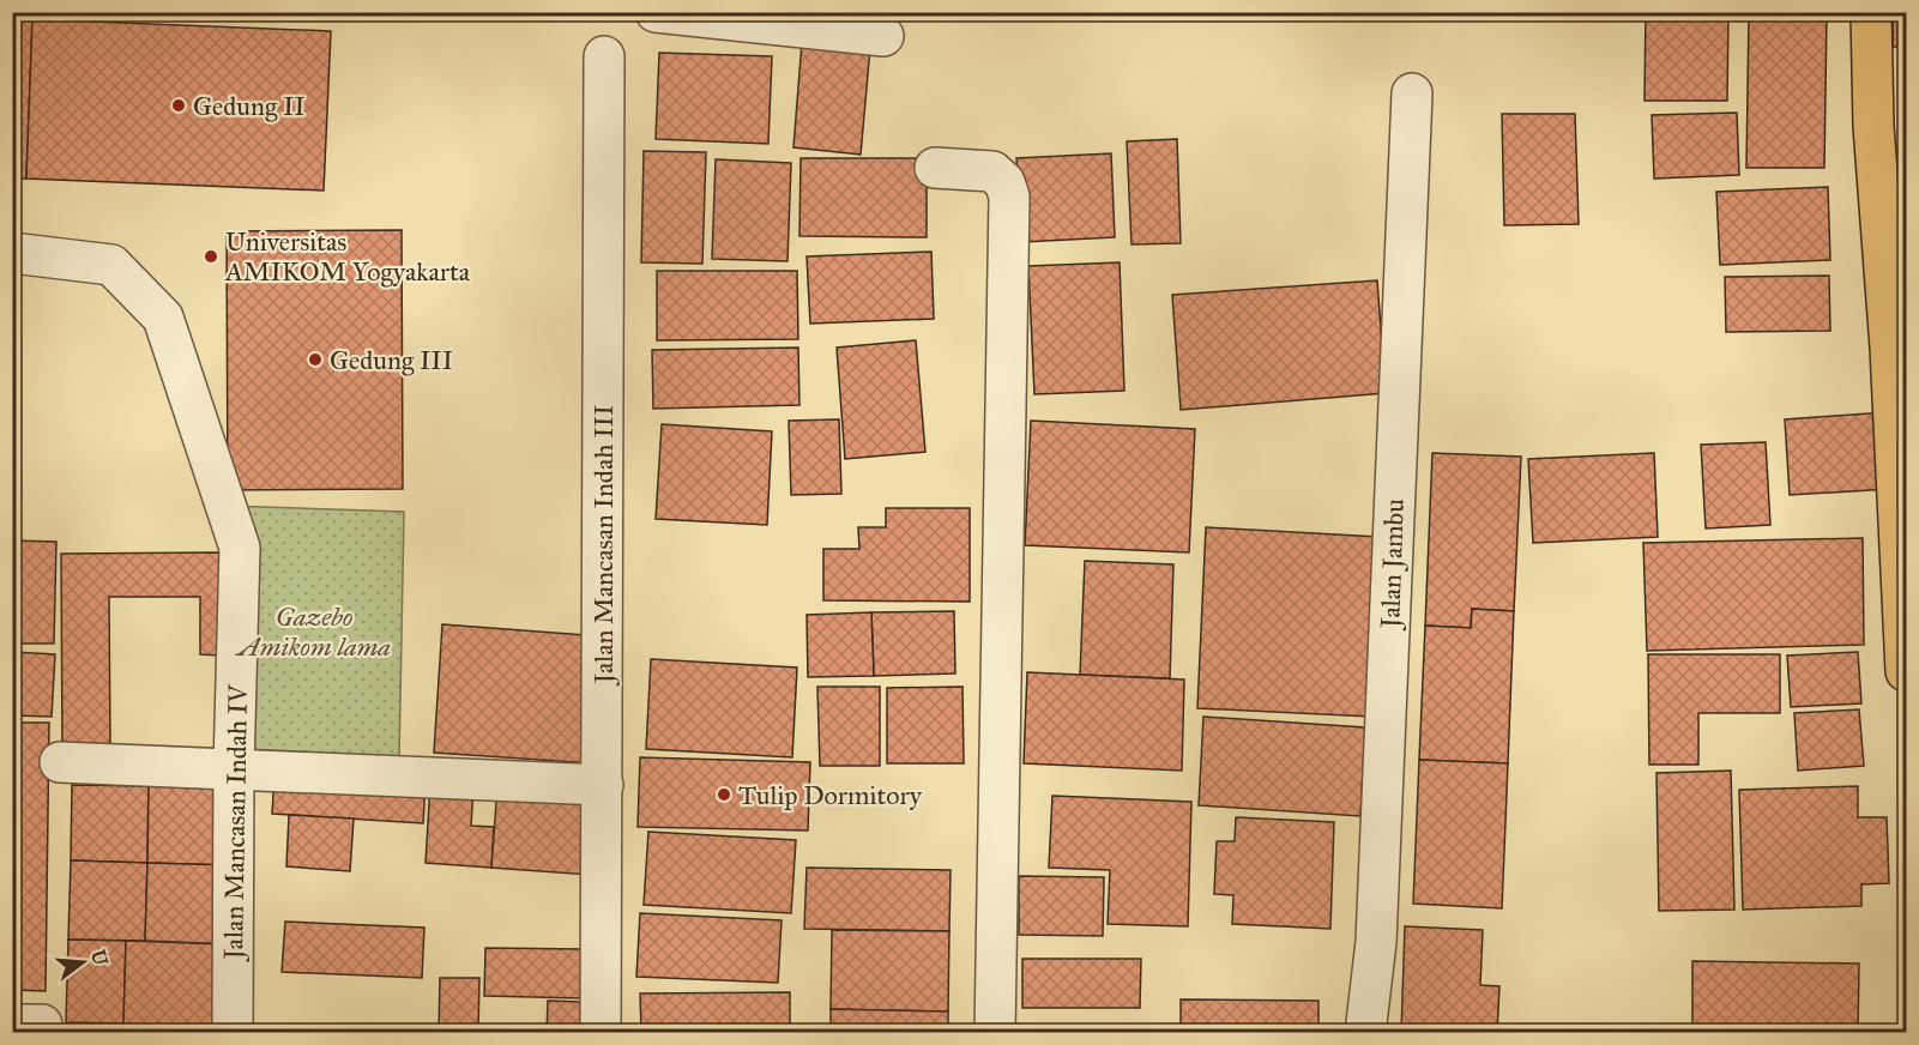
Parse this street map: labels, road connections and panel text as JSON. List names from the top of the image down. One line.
{"streets":{"street":["Jalan Mancasan Indah III","Jalan Jambu","Jalan Mancasan Indah IV"]},"parks":["Gazebo Amikom lama"],"places":["Gedung II","Universitas AMIKOM Yogyakarta","Gedung III","Tulip Dormitory"],"north":"right"}
